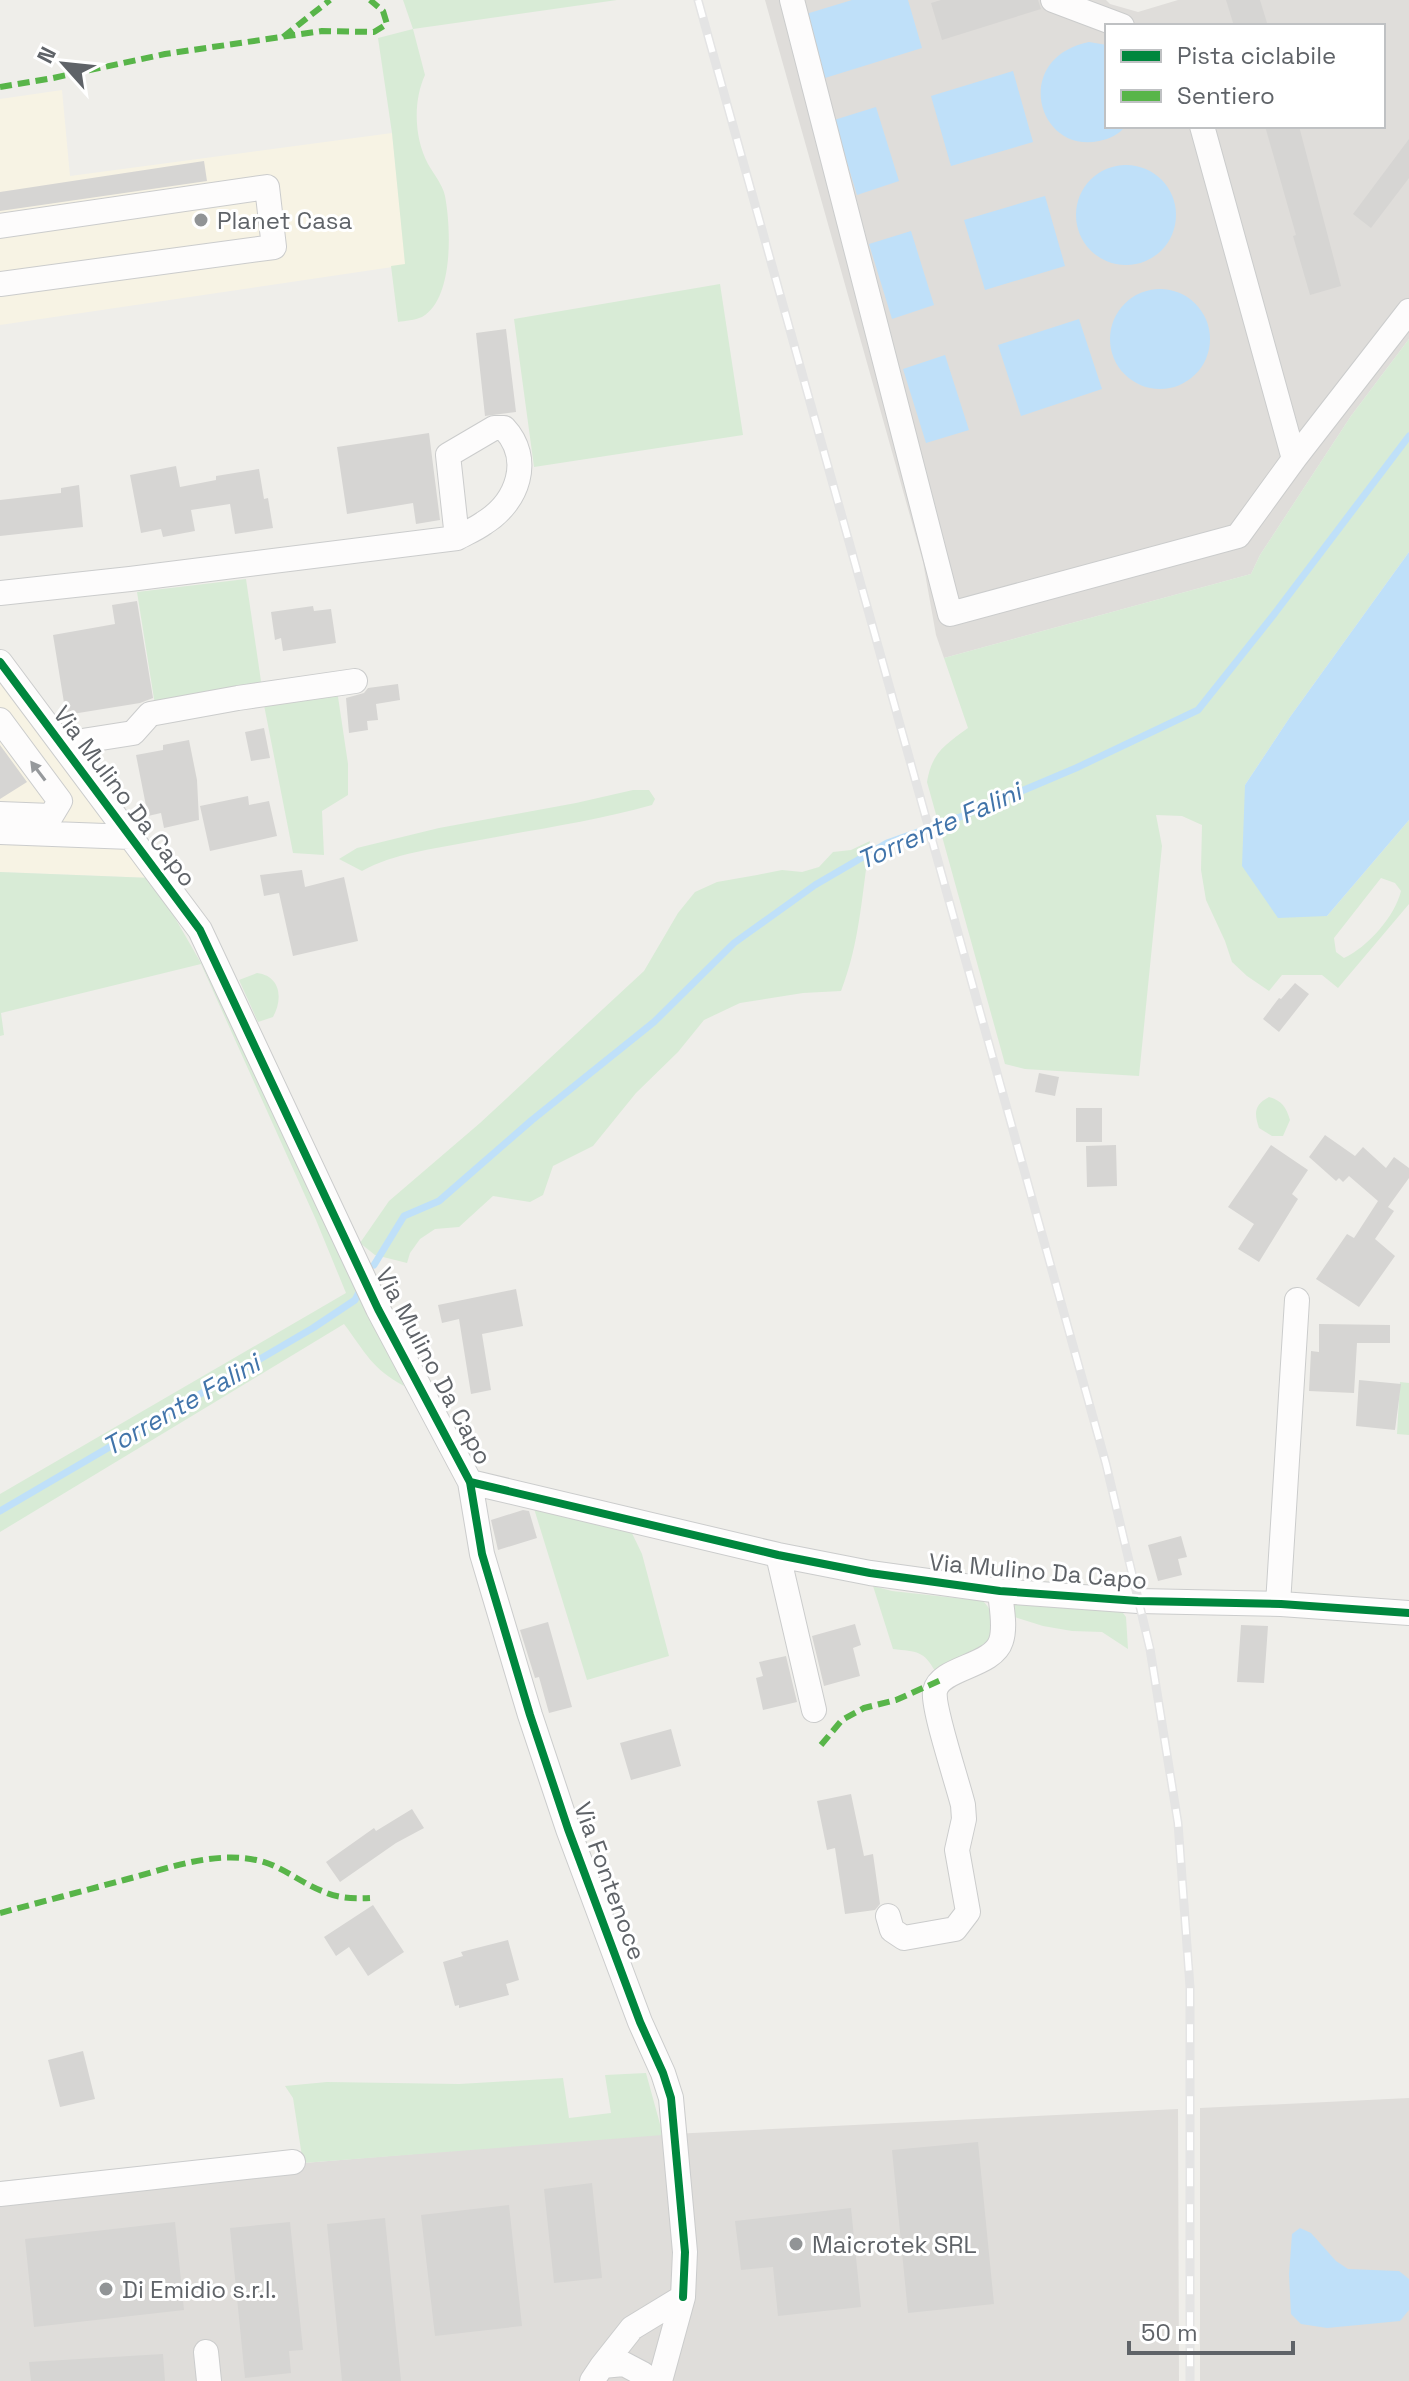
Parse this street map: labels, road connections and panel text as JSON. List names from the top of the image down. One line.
{"streets":{"street":["Via Mulino Da Capo","Via Fontenoce"]},"crossings":[["Via Mulino Da Capo","Via Fontenoce"]],"water":["Torrente Falini"],"places":["Planet Casa","Maicrotek SRL","Di Emidio s.r.l."],"legend":["Pista ciclabile","Sentiero"],"scale_bar":"50 m","north":"top left"}
